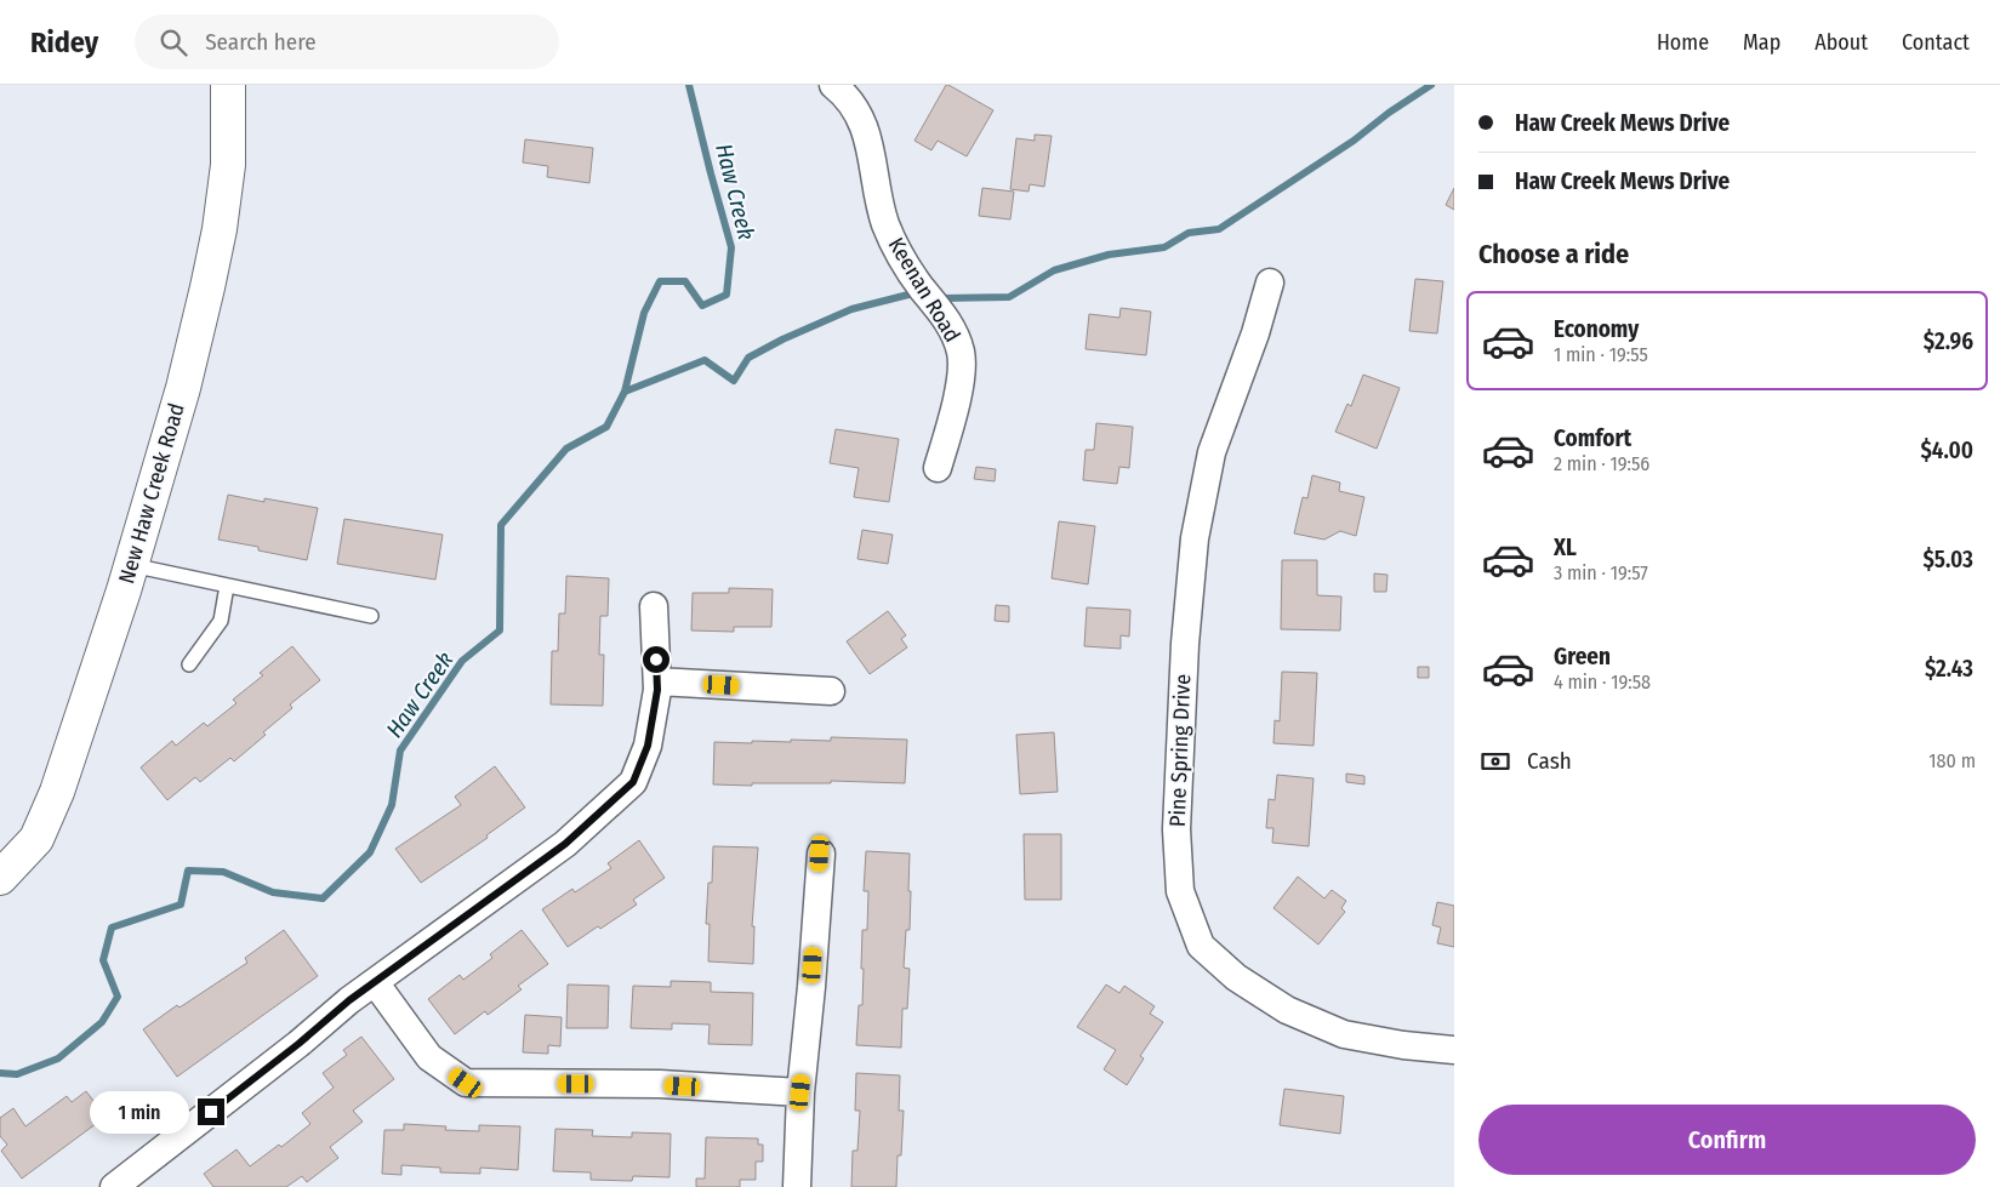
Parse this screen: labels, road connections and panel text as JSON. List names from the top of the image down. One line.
{"streets":{"street":["Keenan Road","New Haw Creek Road","Pine Spring Drive"]},"water":["Haw Creek"],"page":{"header":"Ridey","search":"Search here","nav":["Home","Map","About","Contact"],"banner":["Haw Creek Mews Drive","Haw Creek Mews Drive"],"heading":"Choose a ride","list":[{"name":"Economy","note":"1 min · 19:55","value":"$2.96"},{"name":"Comfort","note":"2 min · 19:56","value":"$4.00"},{"name":"XL","note":"3 min · 19:57","value":"$5.03"},{"name":"Green","note":"4 min · 19:58","value":"$2.43"}],"pay":["Cash","180 m"],"bubble":"1 min","buttons":"Confirm"}}
